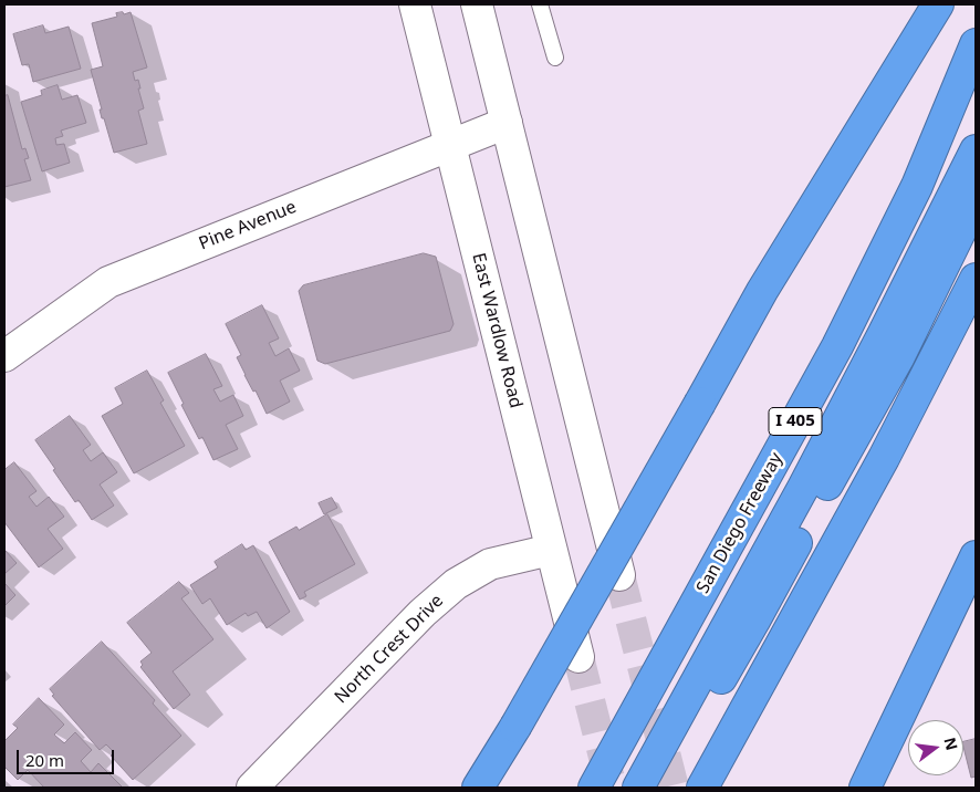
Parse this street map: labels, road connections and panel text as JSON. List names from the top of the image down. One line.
{"streets":{"highway":["I 405","San Diego Freeway"],"main road":["Pine Avenue","East Wardlow Road","North Crest Drive"]},"crossings":[["Pine Avenue","East Wardlow Road"],["East Wardlow Road","North Crest Drive"]],"scale_bar":"20 m","north":"right"}
